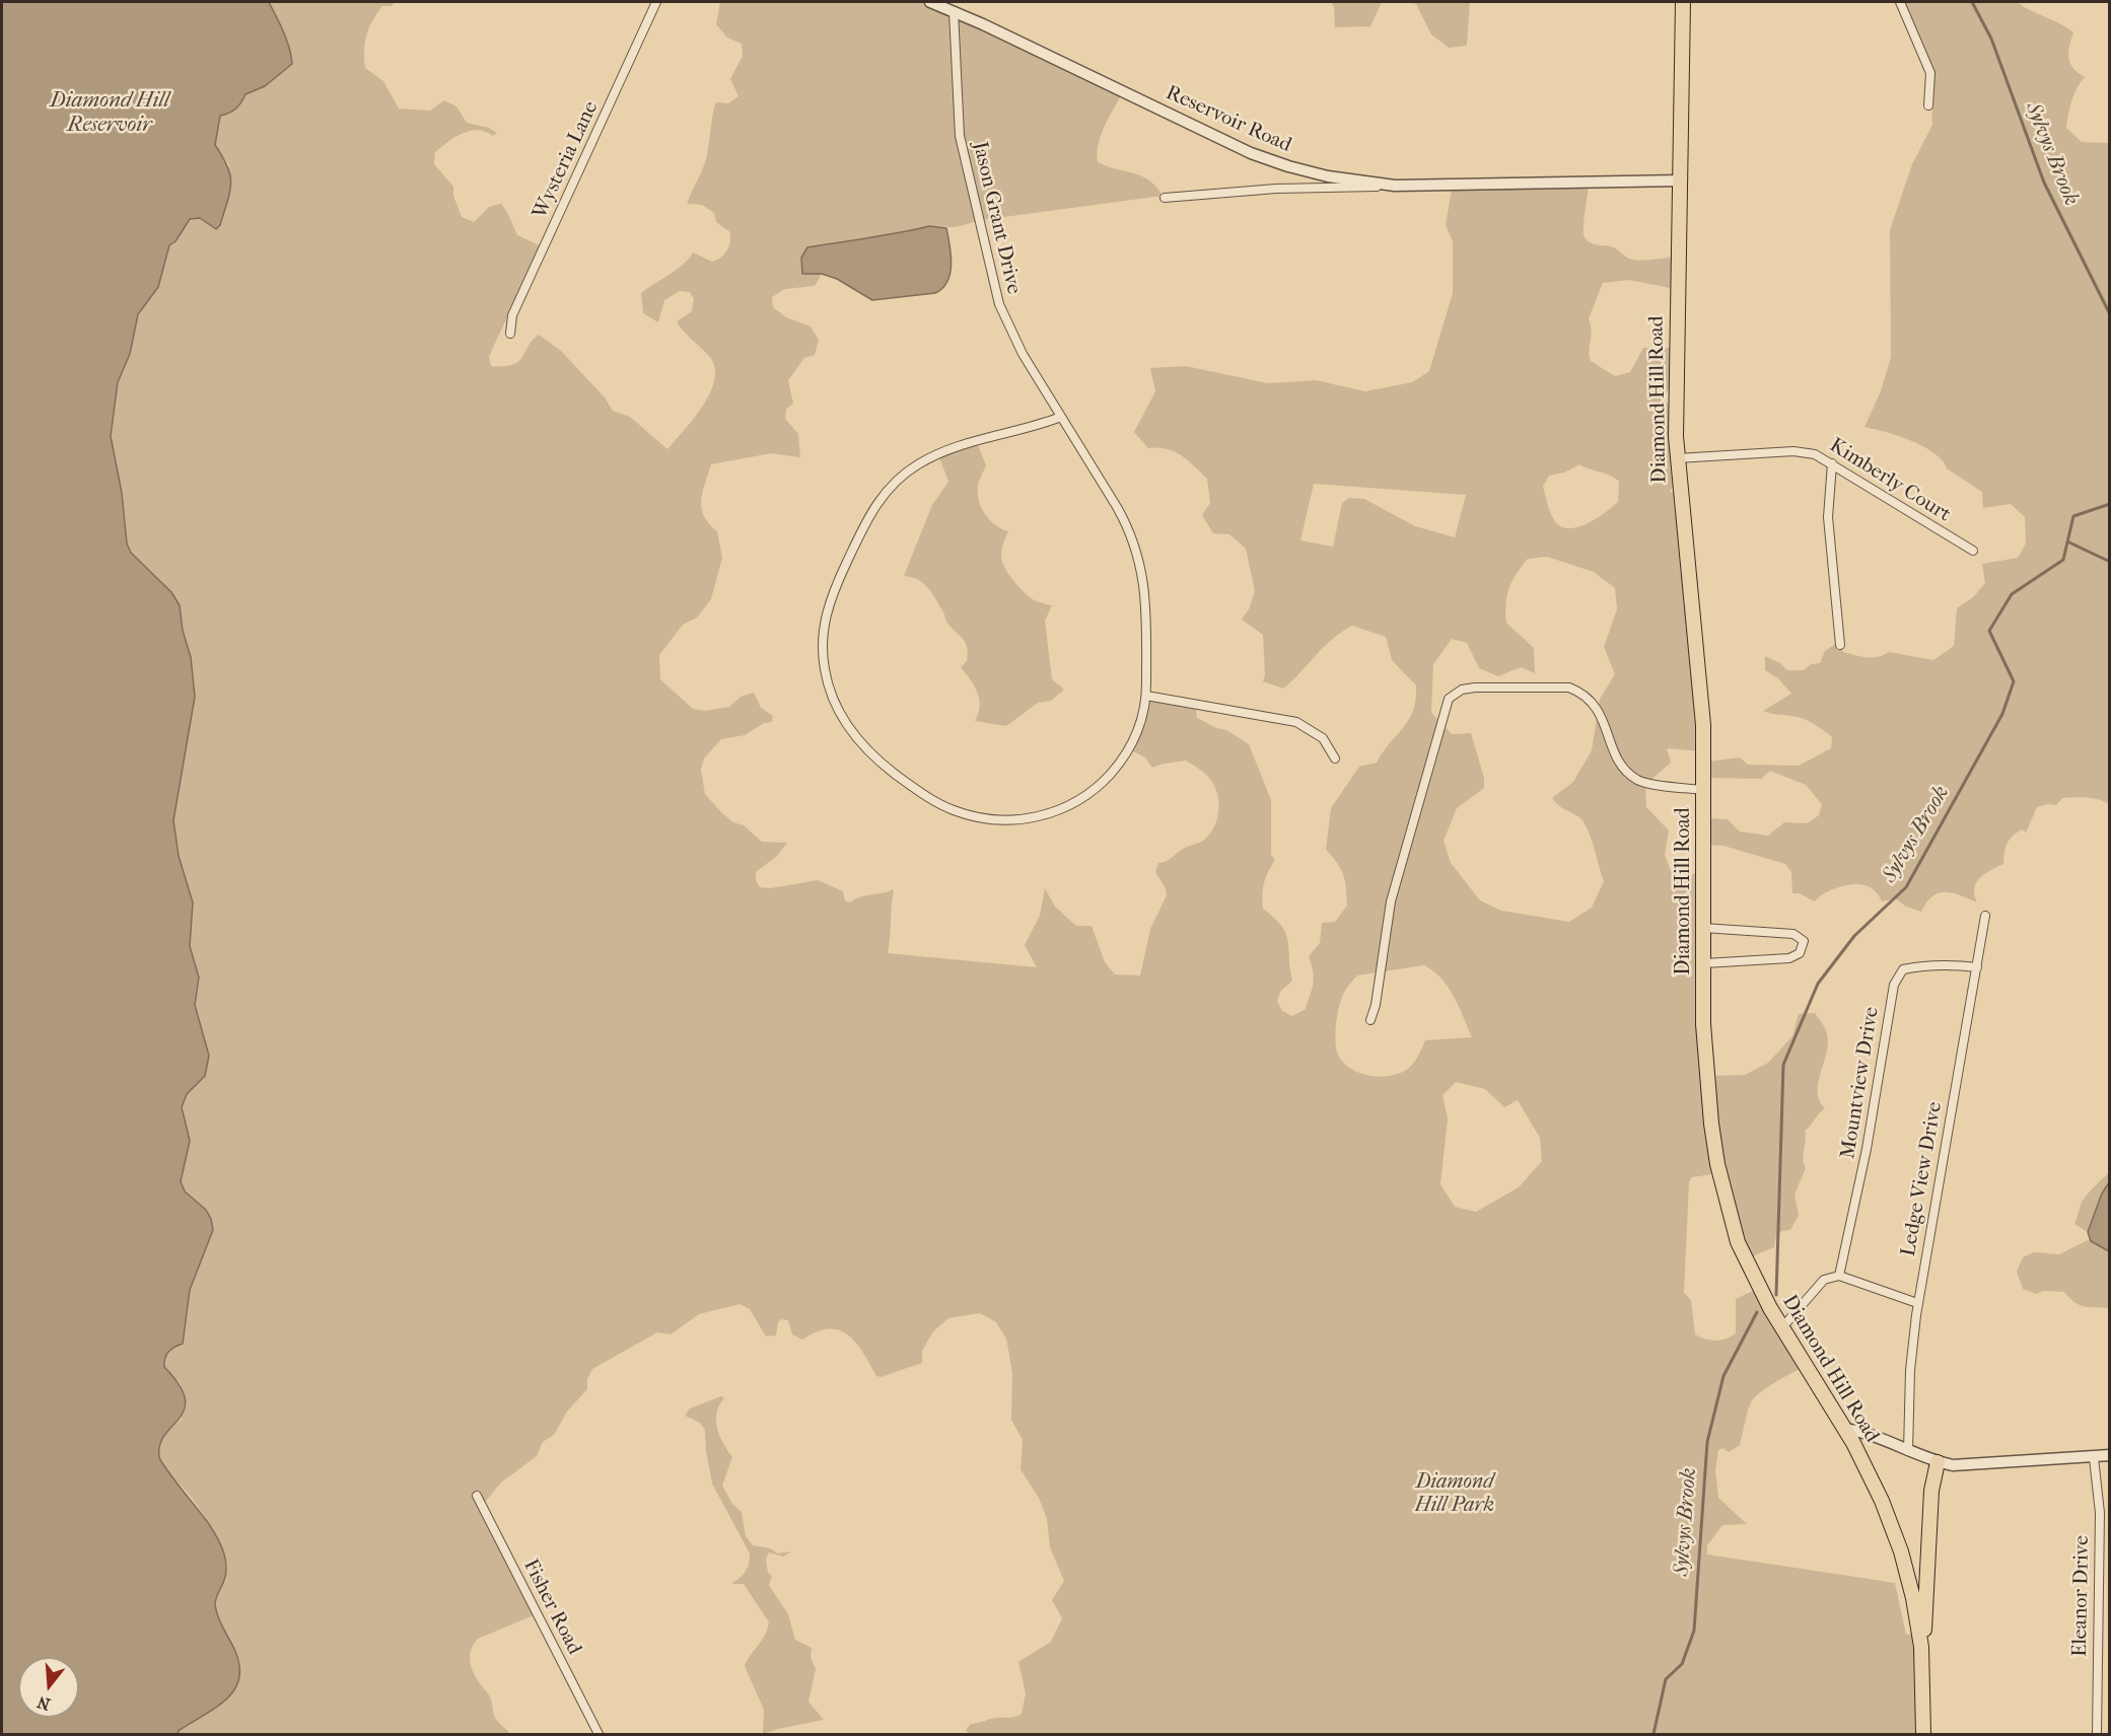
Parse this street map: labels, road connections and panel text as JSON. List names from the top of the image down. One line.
{"streets":{"main road":["Diamond Hill Road"],"street":["Reservoir Road","Wysteria Lane","Jason Grant Drive","Kimberly Court","Mountview Drive","Ledge View Drive","Eleanor Drive","Fisher Road"]},"crossings":[["Reservoir Road","Jason Grant Drive"],["Reservoir Road","Diamond Hill Road"],["Diamond Hill Road","Kimberly Court"],["Mountview Drive","Ledge View Drive"]],"water":["Diamond Hill Reservoir","Sylvys Brook"],"parks":["Diamond Hill Park"],"north":"bottom"}
